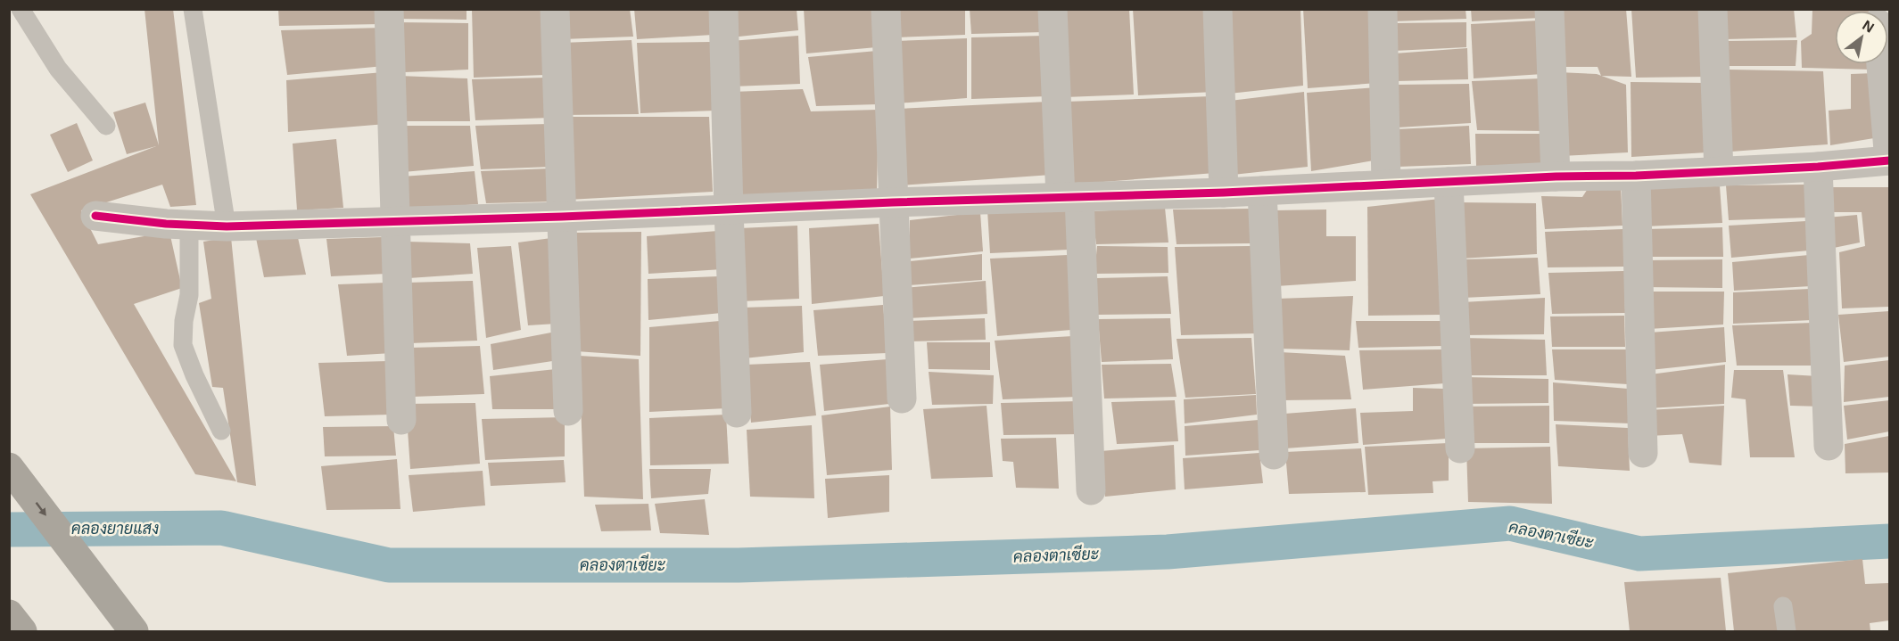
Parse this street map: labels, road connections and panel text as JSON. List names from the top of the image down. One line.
{"water":["คลองยายแสง","คลองตาเซียะ"],"north":"top right"}
